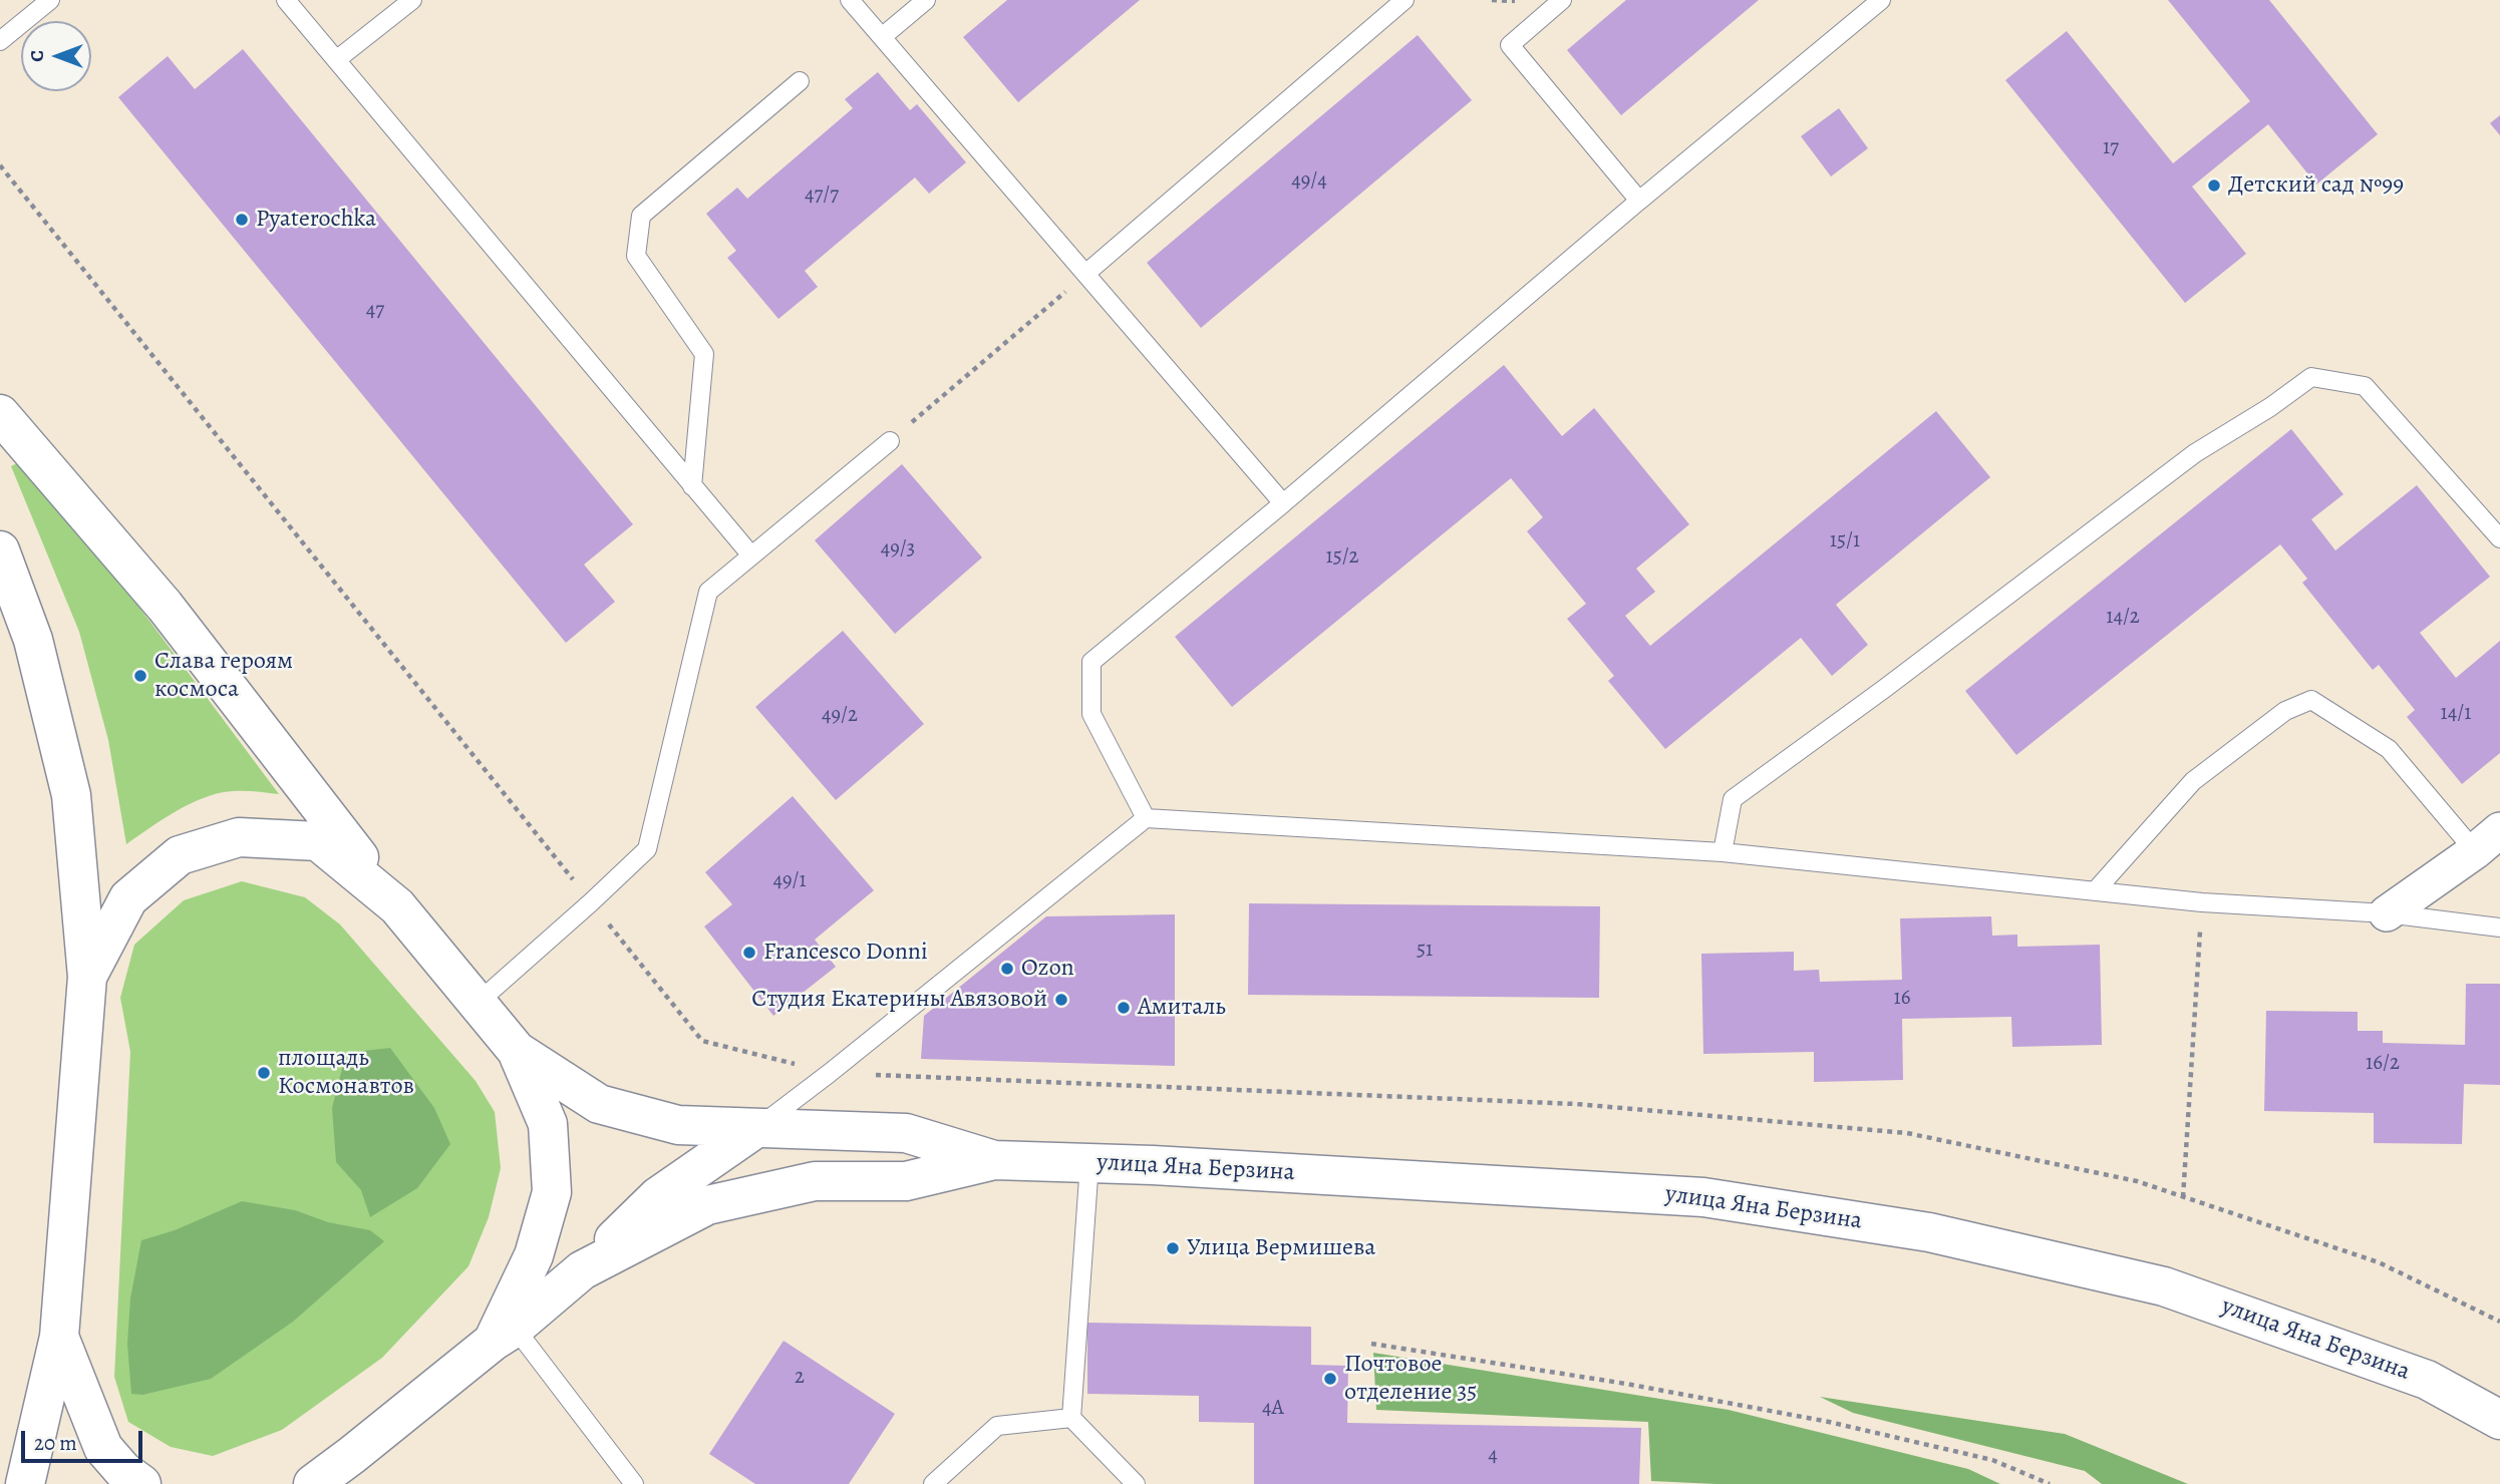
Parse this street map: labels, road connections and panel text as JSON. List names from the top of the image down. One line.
{"streets":{"main road":["улица Яна Берзина"]},"places":["Детский сад №99","Pyaterochka","Слава героям космоса","Francesco Donni","Ozon","Студия Екатерины Авязовой","Амиталь","площадь Космонавтов","Улица Вермишева","Почтовое отделение 35"],"house_numbers":["17","49/4","47/7","47","15/1","49/3","15/2","14/2","14/1","49/2","49/1","51","16","16/2","2","4А","4"],"scale_bar":"20 m","north":"left"}
